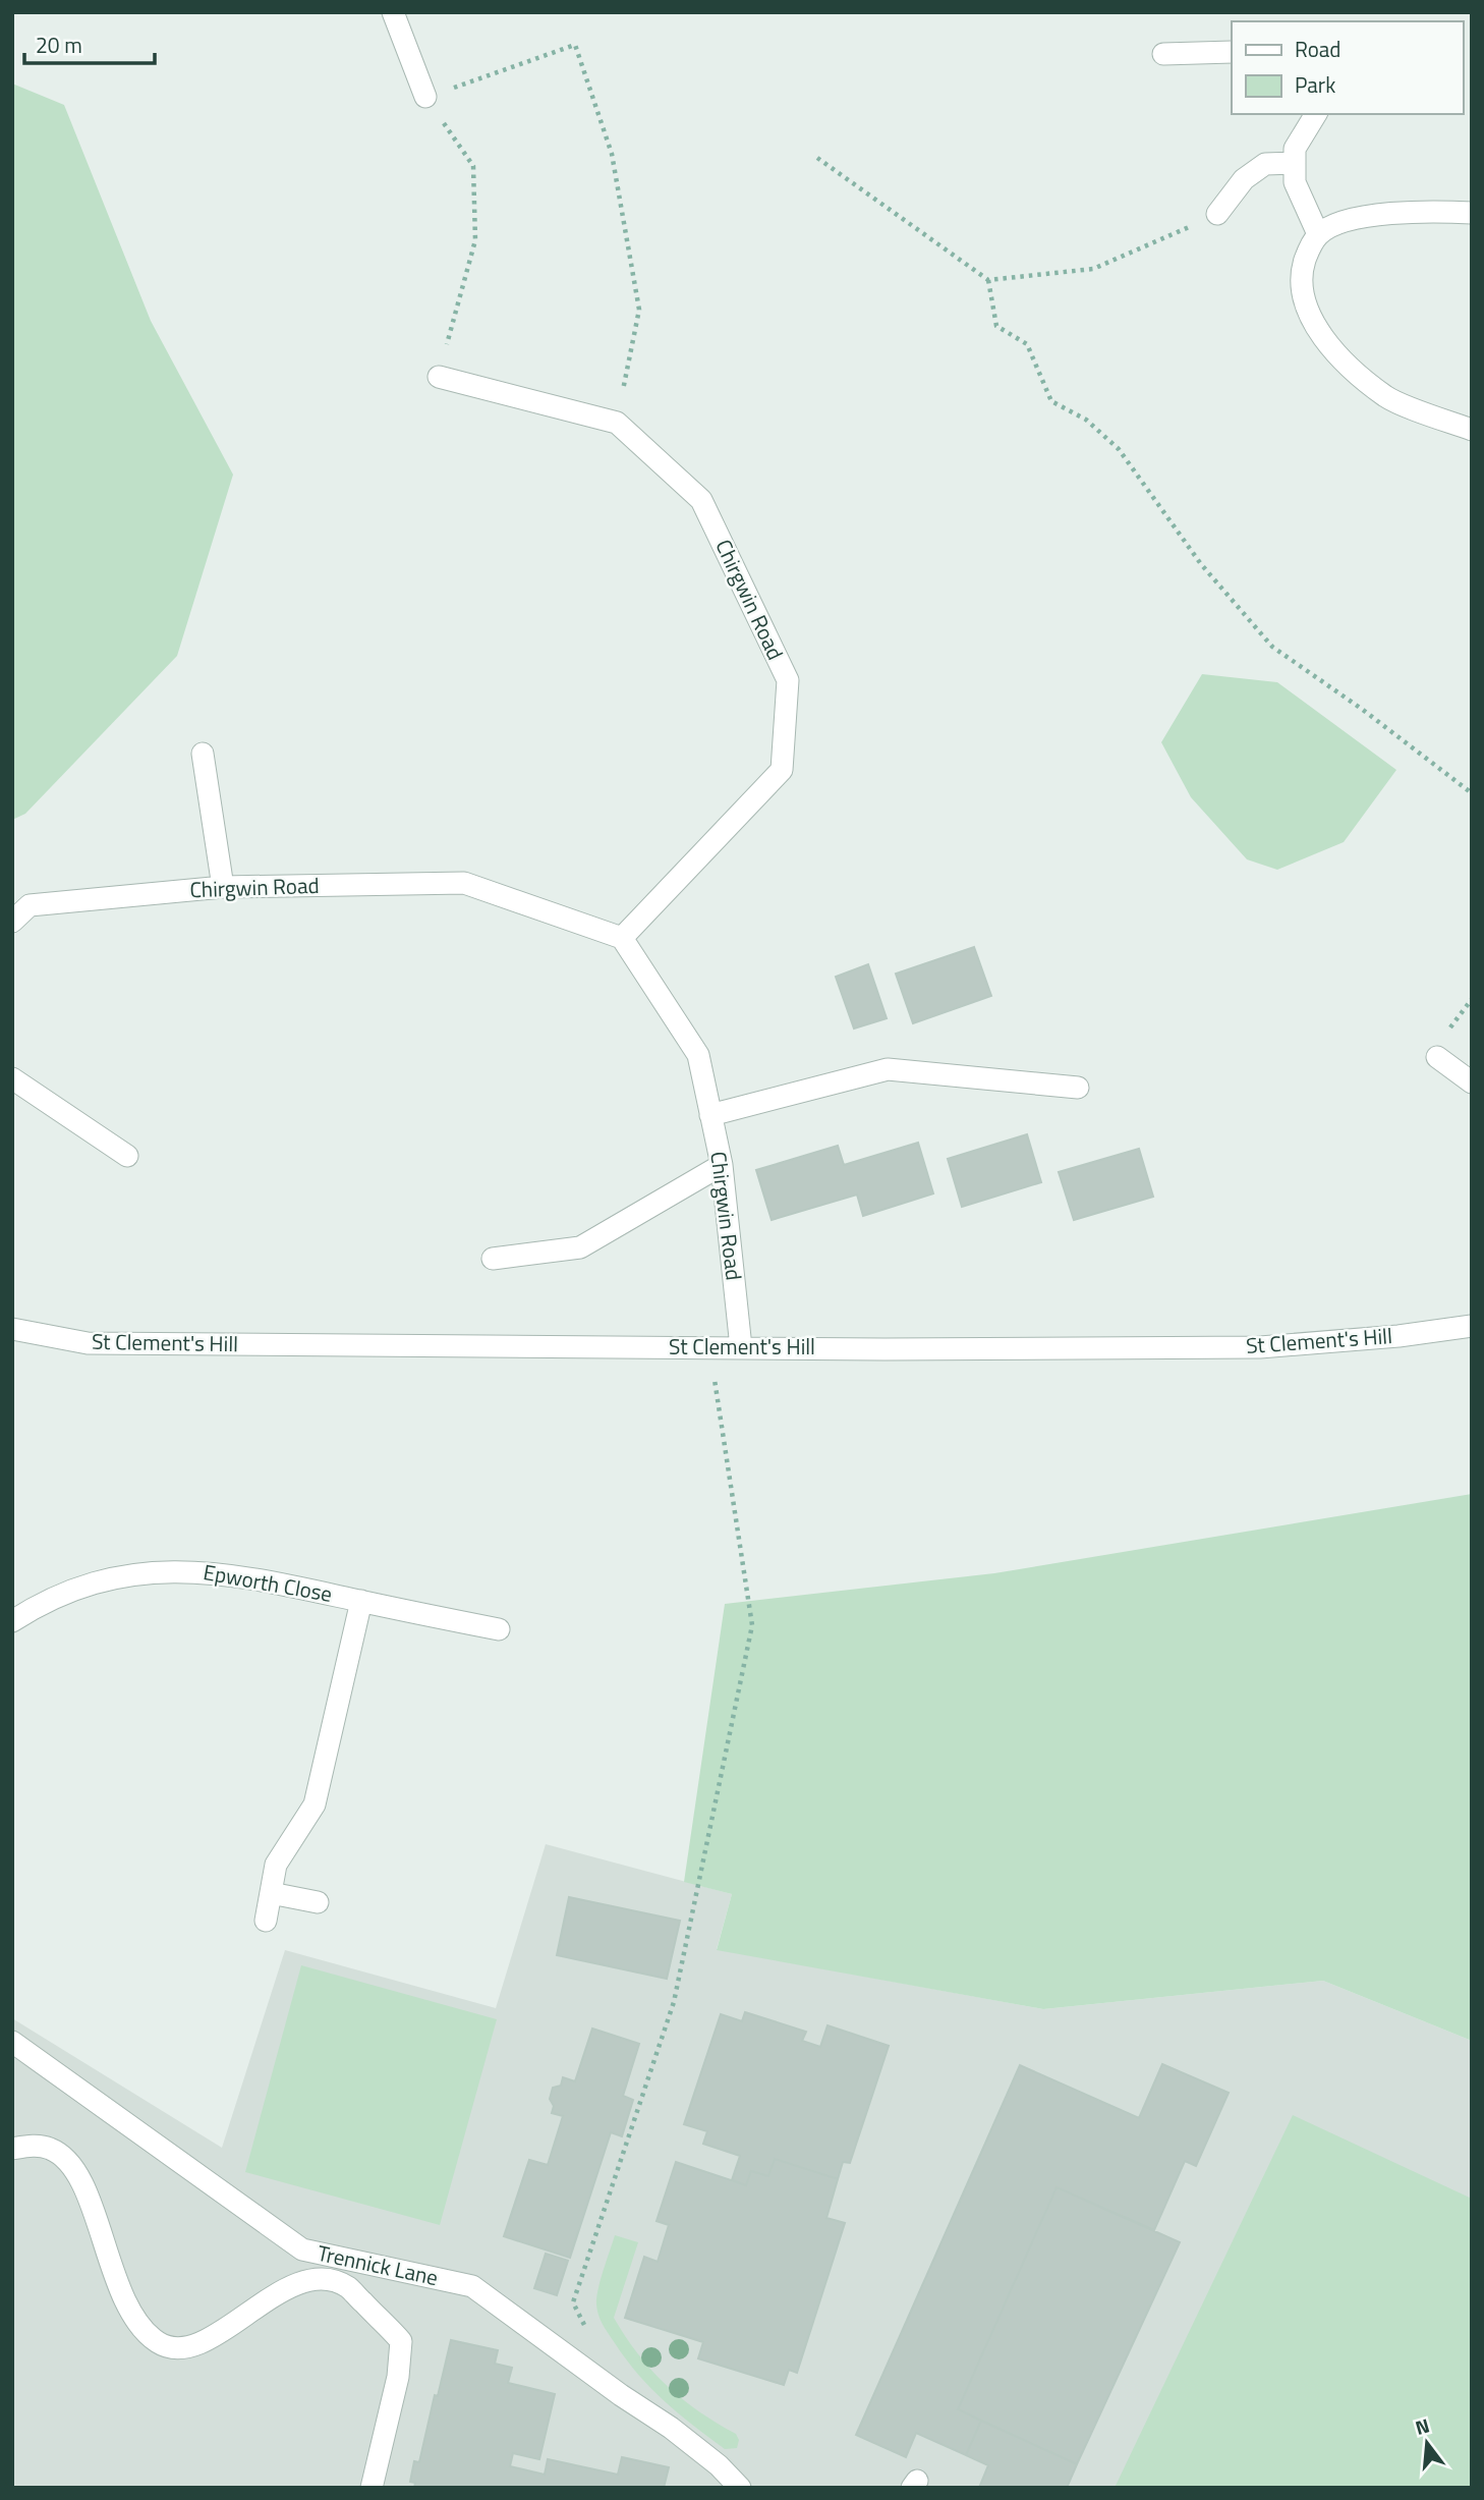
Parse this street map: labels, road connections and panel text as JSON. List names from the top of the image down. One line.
{"streets":{"street":["Chirgwin Road","St Clement's Hill","Epworth Close","Trennick Lane"]},"crossings":[["Chirgwin Road","St Clement's Hill"]],"legend":["Road","Park"],"scale_bar":"20 m","north":"top"}
